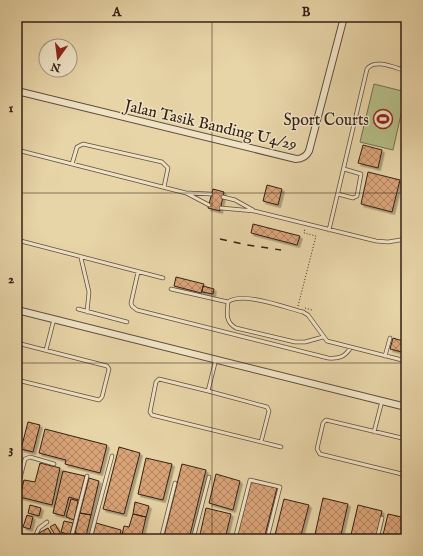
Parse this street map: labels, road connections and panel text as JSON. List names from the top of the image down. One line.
{"streets":{"street":["Jalan Tasik Banding U4/29"]},"places":{"sports":["Sport Courts"]},"north":"bottom","grid":{"columns":["A","B"],"rows":["1","2","3"]}}
